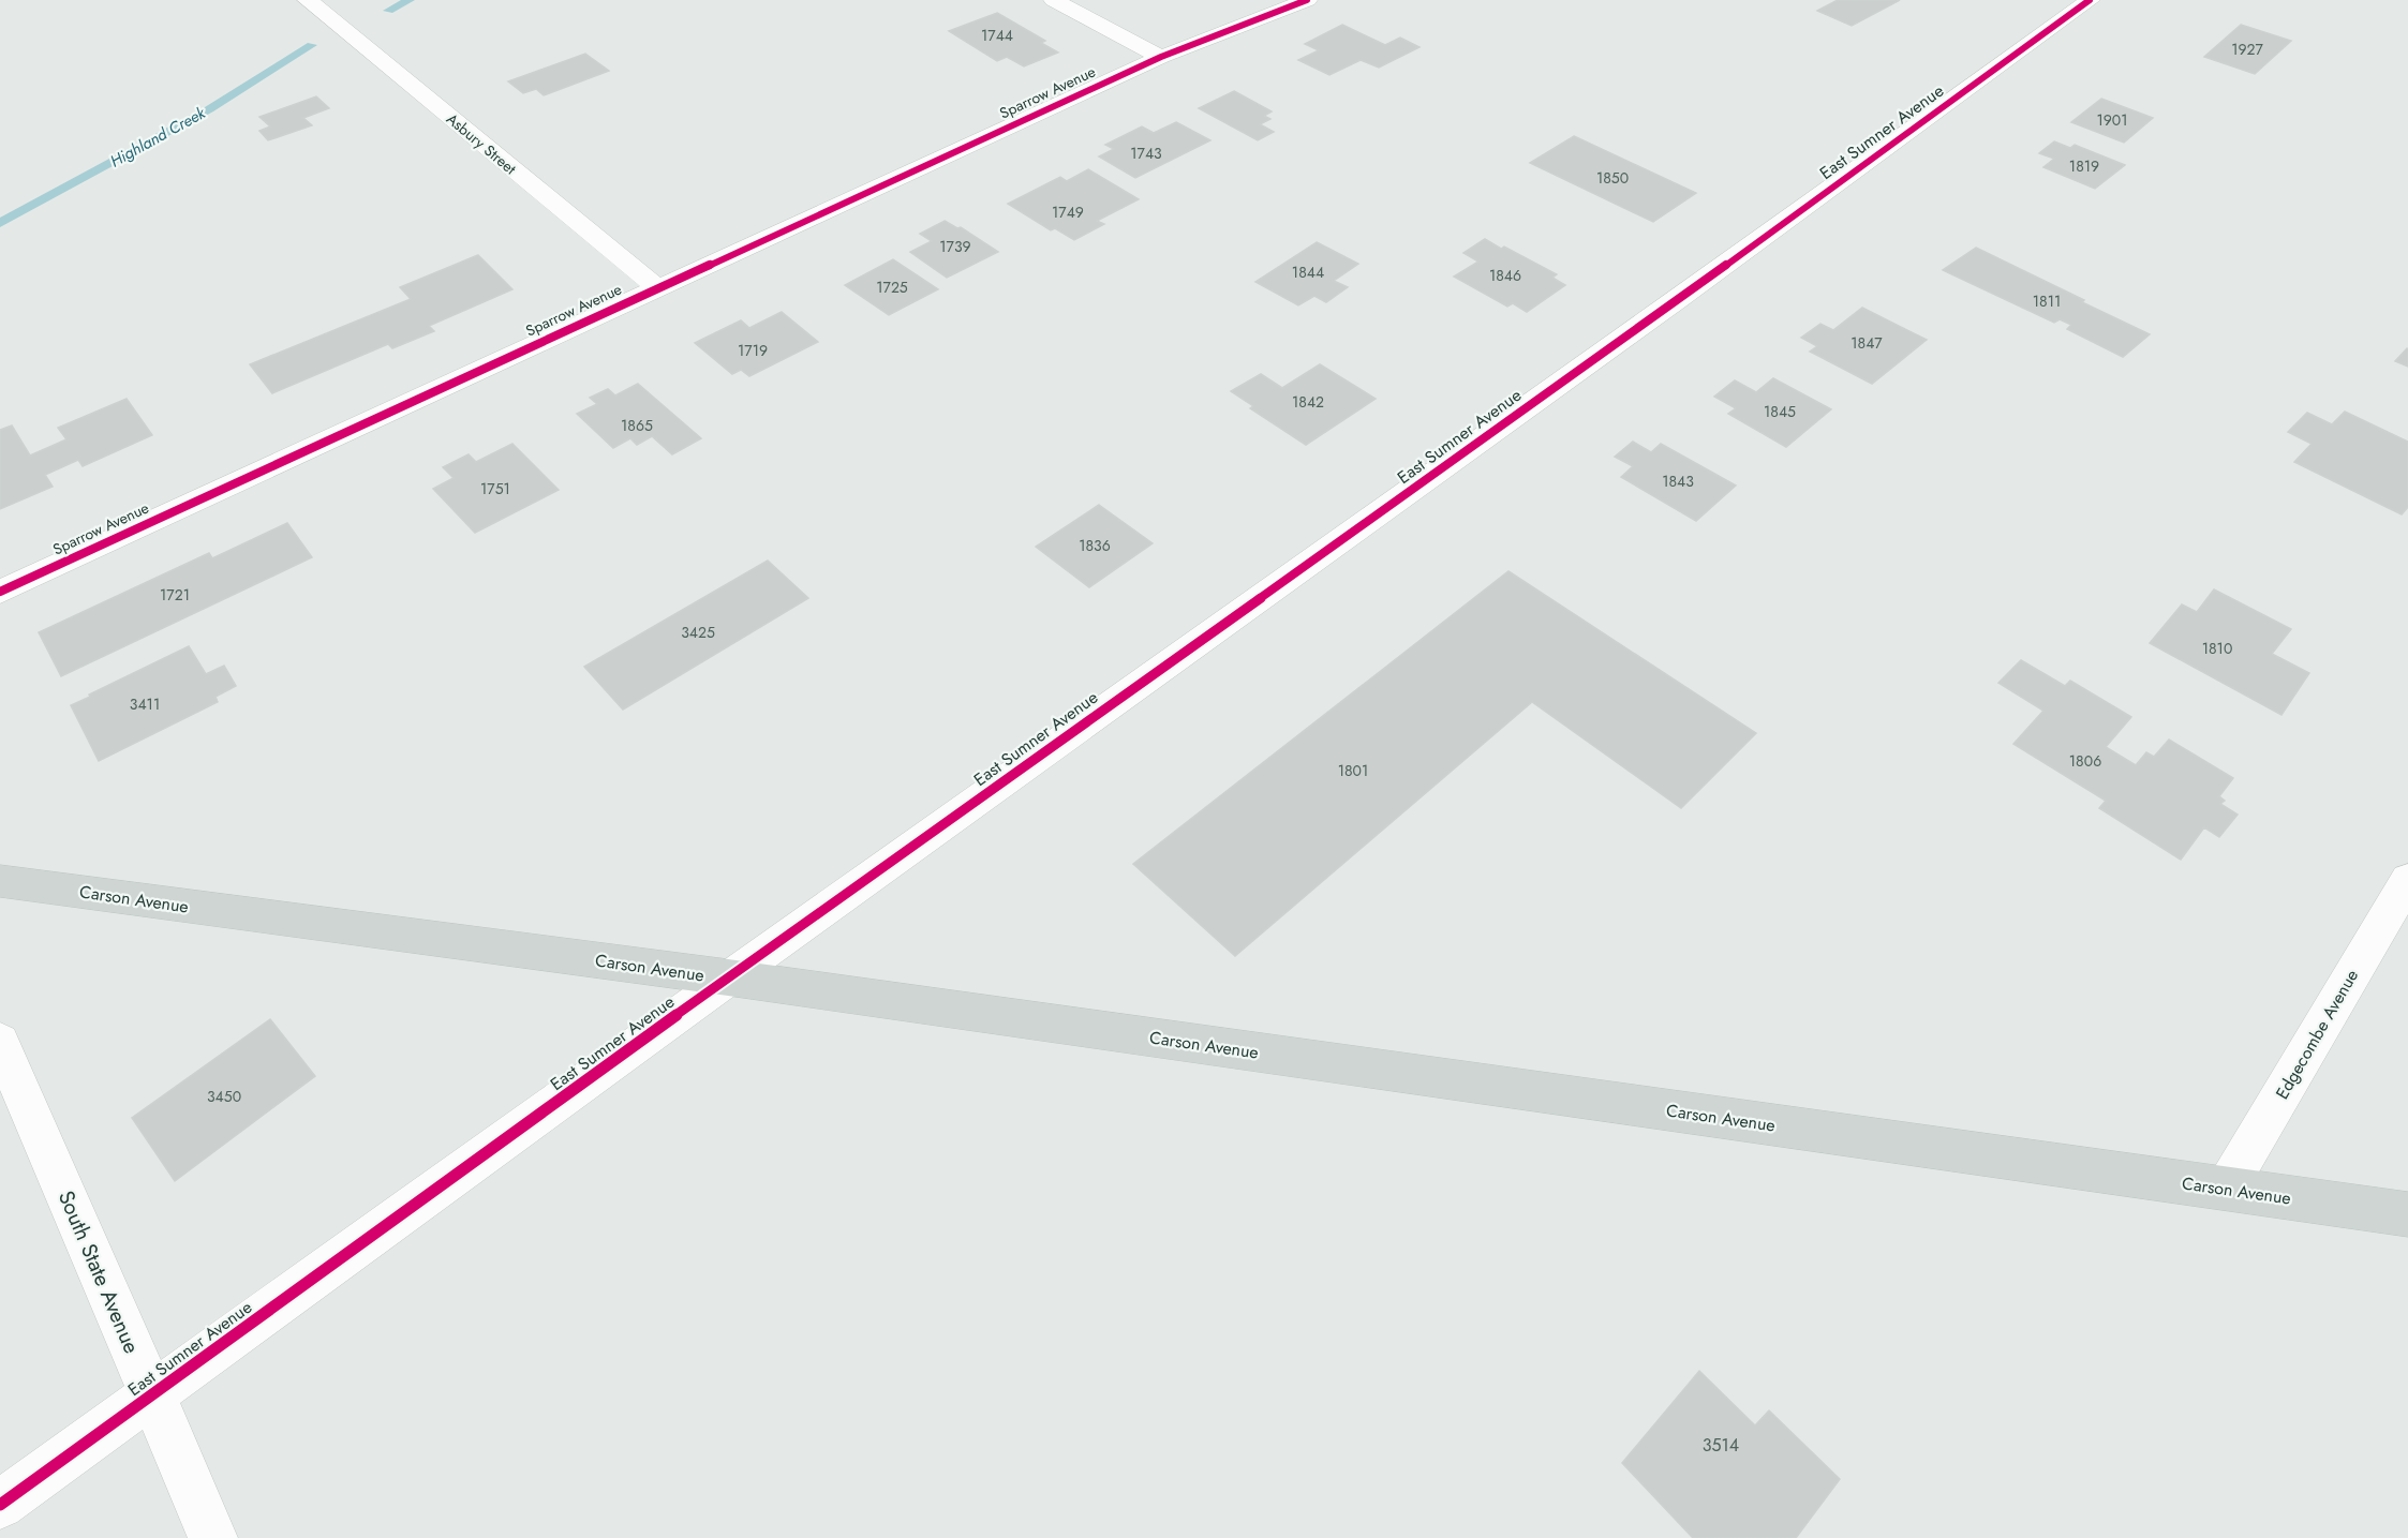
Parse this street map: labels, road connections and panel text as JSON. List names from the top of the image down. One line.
{"streets":{"main road":["Carson Avenue"],"street":["Sparrow Avenue","East Sumner Avenue","Asbury Street","Edgecombe Avenue","South State Avenue"]},"crossings":[["Sparrow Avenue","Asbury Street"],["East Sumner Avenue","Carson Avenue"],["East Sumner Avenue","South State Avenue"],["Carson Avenue","Edgecombe Avenue"]],"water":["Highland Creek"],"house_numbers":["1744","1927","1901","1743","1819","1850","1749","1739","1844","1846","1725","1811","1847","1719","1842","1845","1865","1843","1751","1836","1721","3425","1810","3411","1806","1801","3450","3514"]}
